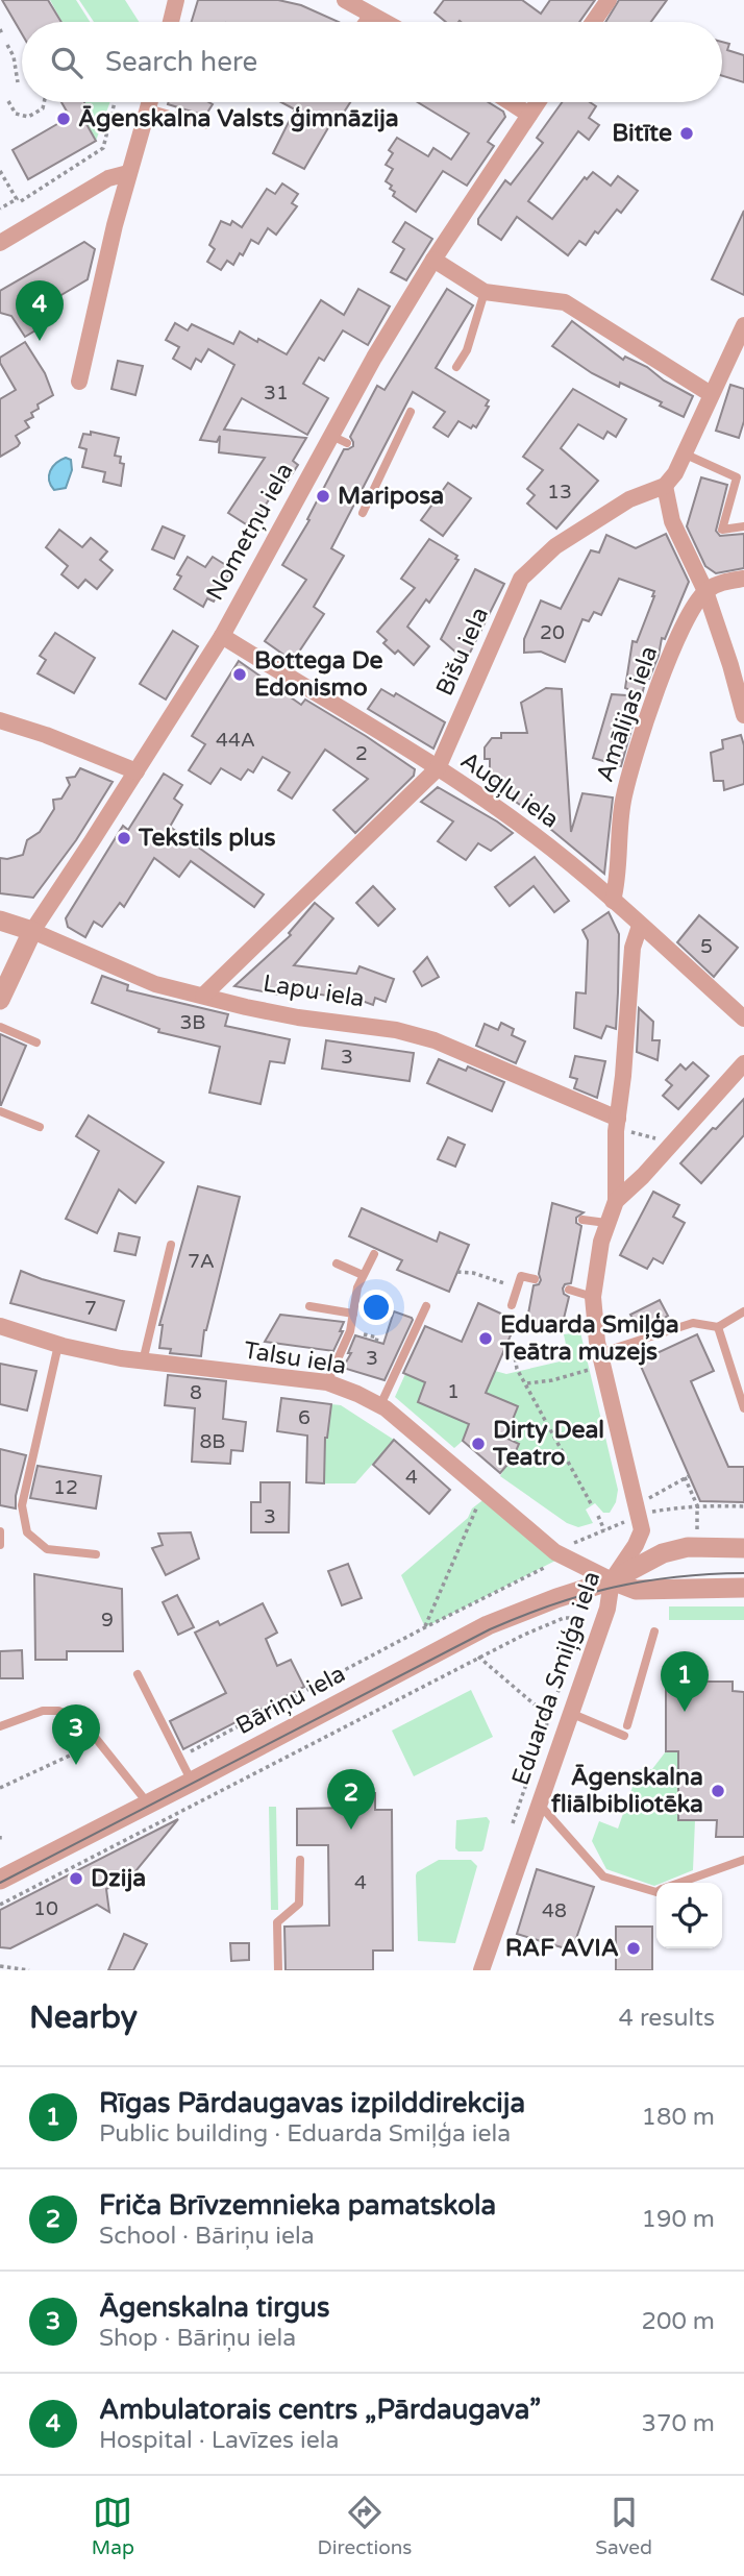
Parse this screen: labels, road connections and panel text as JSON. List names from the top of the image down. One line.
{"streets":{"street":["Nometņu iela","Bišu iela","Amālijas iela","Augļu iela","Lapu iela","Talsu iela","Eduarda Smiļģa iela","Bāriņu iela"]},"crossings":[["Nometņu iela","Augļu iela"],["Nometņu iela","Lapu iela"],["Bišu iela","Augļu iela"],["Bišu iela","Lapu iela"],["Amālijas iela","Augļu iela"],["Talsu iela","Eduarda Smiļģa iela"],["Talsu iela","Bāriņu iela"],["Eduarda Smiļģa iela","Bāriņu iela"]],"places":["Āgenskalna Valsts ģimnāzija","Bitīte","Mariposa","Bottega De Edonismo","Tekstils plus","Eduarda Smiļģa Teātra muzejs","Dirty Deal Teatro","Āgenskalna fliālbibliotēka","Dzija","RAF AVIA"],"house_numbers":["31","13","20","44A","2","5","3B","3","7A","7","3","1","8","6","8B","4","12","3","9","4","10","48"],"page":{"search":"Search here","pins":["4","1","3","2"],"heading":["Nearby","4 results"],"list":[{"mark":"1","name":"Rīgas Pārdaugavas izpilddirekcija","note":"Public building · Eduarda Smiļģa iela","value":"180 m"},{"mark":"2","name":"Friča Brīvzemnieka pamatskola","note":"School · Bāriņu iela","value":"190 m"},{"mark":"3","name":"Āgenskalna tirgus","note":"Shop · Bāriņu iela","value":"200 m"},{"mark":"4","name":"Ambulatorais centrs „Pārdaugava”","note":"Hospital · Lavīzes iela","value":"370 m"}],"nav":["Map","Directions","Saved"]}}
